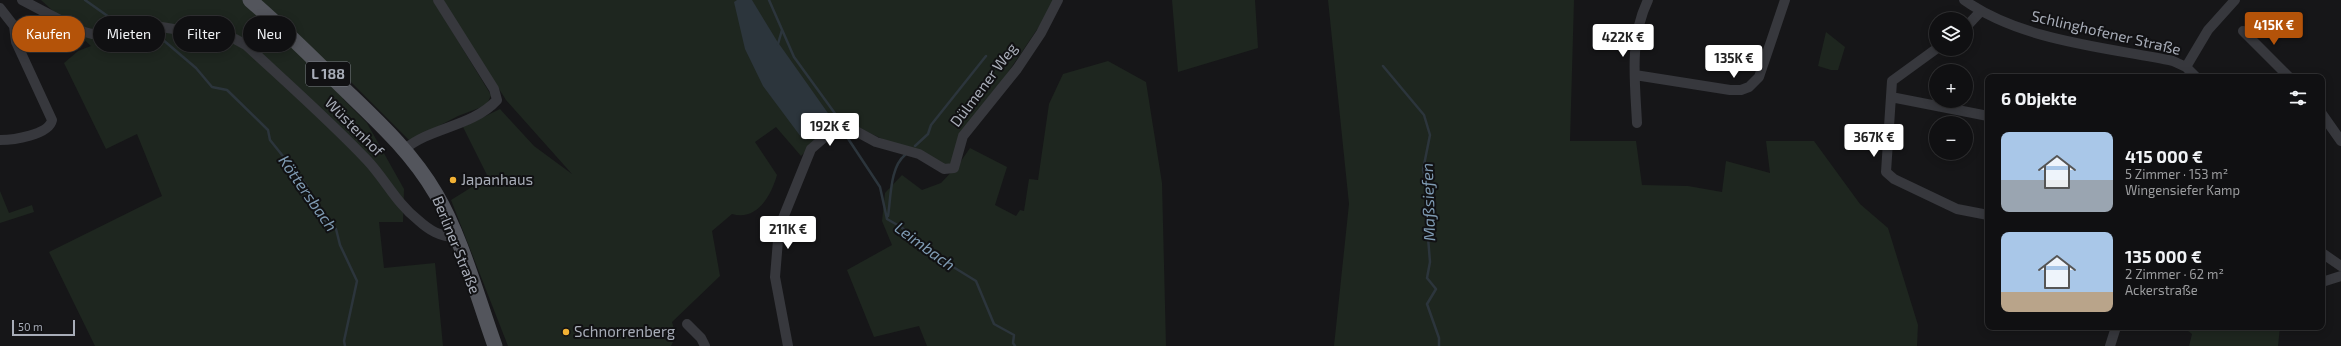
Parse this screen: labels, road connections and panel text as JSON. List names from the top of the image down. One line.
{"streets":{"main road":["L 188","Berliner Straße"],"street":["Schlinghofener Straße","Dülmener Weg","Wüstenhof"]},"crossings":[["Wüstenhof","Berliner Straße"]],"water":["Köttersbach","Maßsiefen","Leimbach"],"places":["Japanhaus","Schnorrenberg"],"scale_bar":"50 m","page":{"map_buttons":["+","−"],"price":["415K €","422K €","135K €","192K €","367K €","211K €"],"chip":["Kaufen","Mieten","Filter","Neu"],"heading":"6 Objekte","list":[{"name":"415 000 €","note":"5 Zimmer · 153 m² · Wingensiefer Kamp"},{"name":"135 000 €","note":"2 Zimmer · 62 m² · Ackerstraße"}],"scale":"50 m"}}
